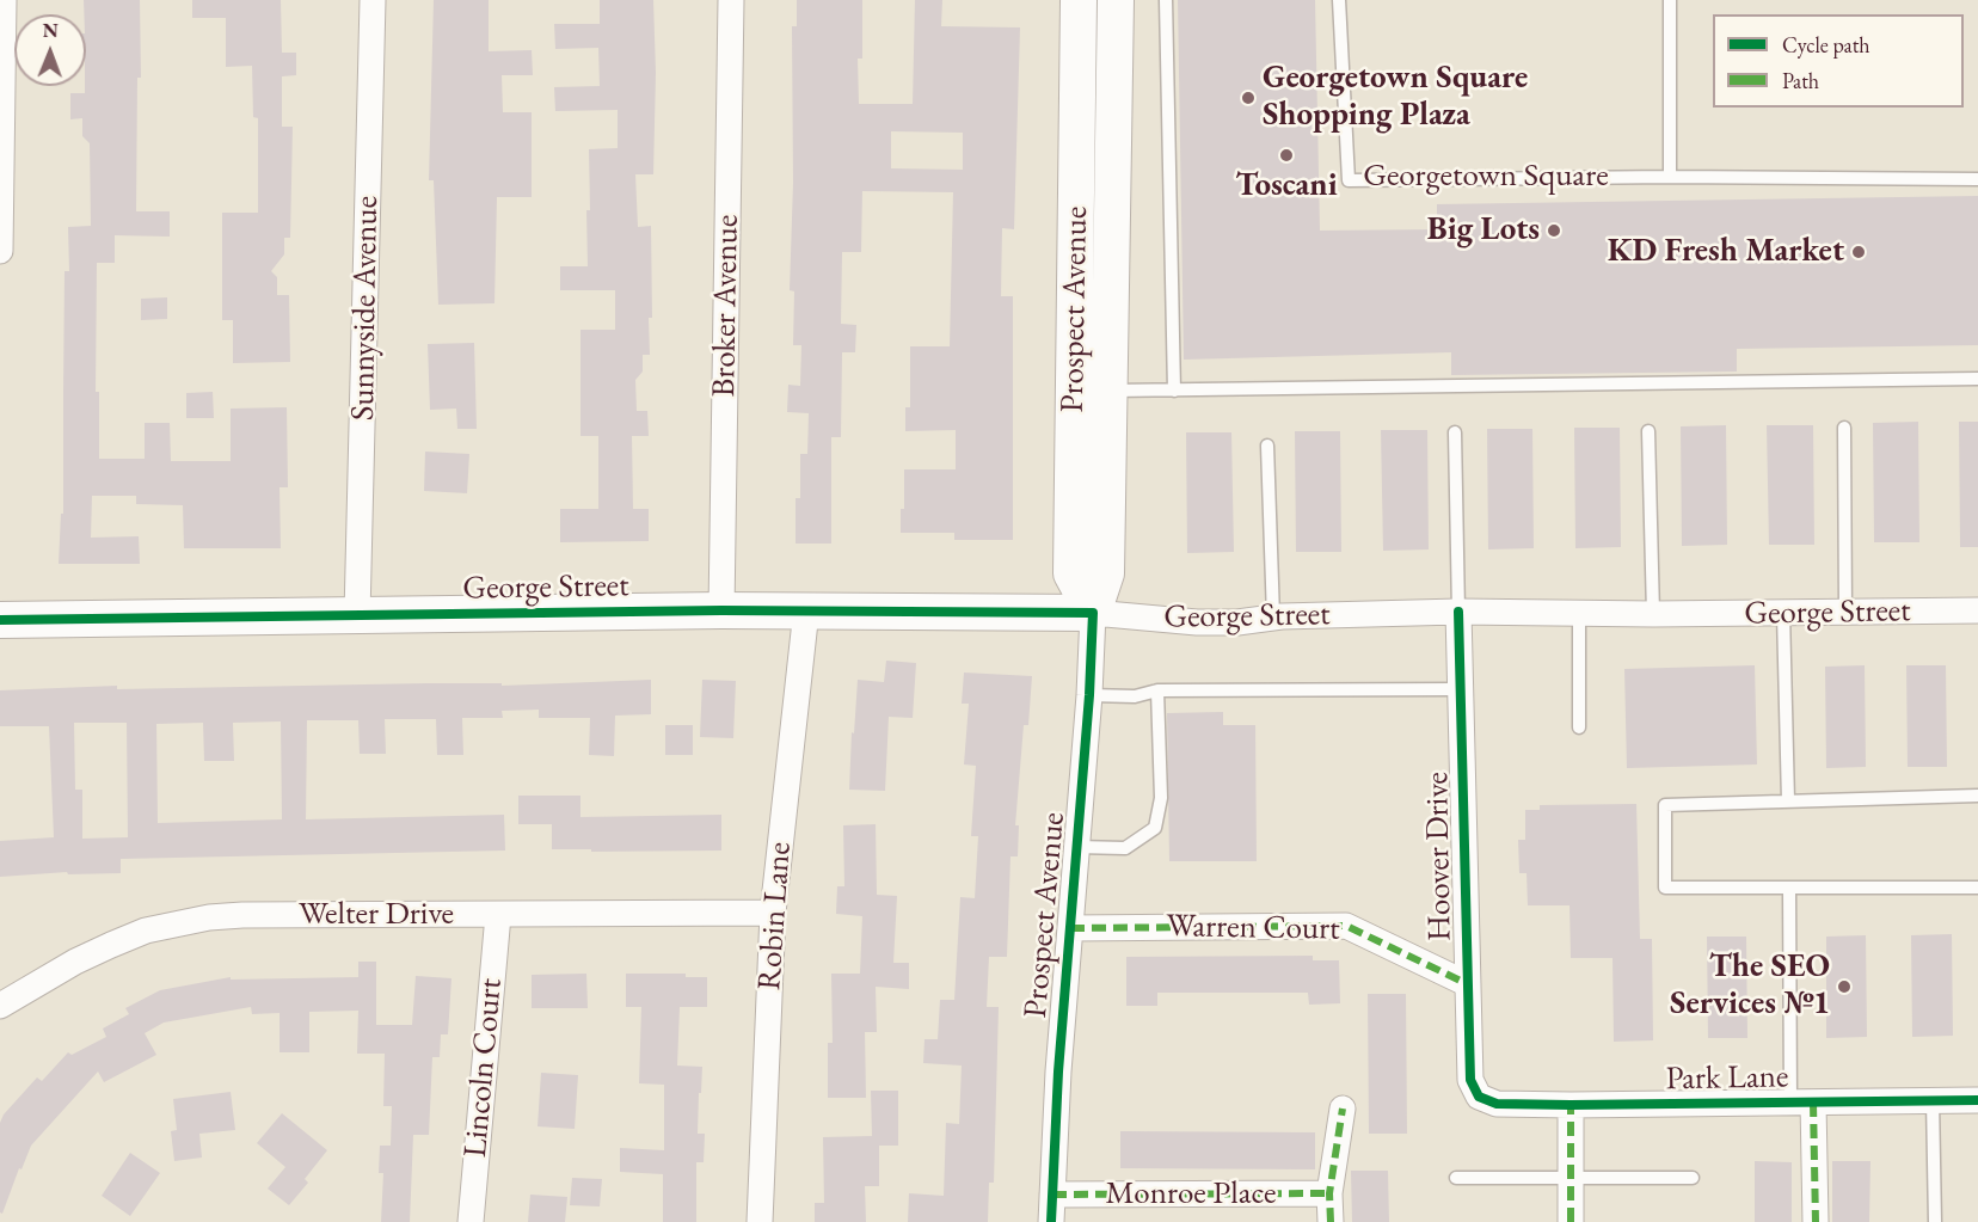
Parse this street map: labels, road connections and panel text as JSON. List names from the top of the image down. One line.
{"streets":{"street":["Broker Avenue","Sunnyside Avenue","Prospect Avenue","George Street","Hoover Drive","Welter Drive","Robin Lane","Warren Court","Lincoln Court","Park Lane","Monroe Place"],"lane":["Georgetown Square"]},"crossings":[["Broker Avenue","George Street"],["Sunnyside Avenue","George Street"],["Prospect Avenue","George Street"],["Prospect Avenue","Warren Court"],["Prospect Avenue","Monroe Place"],["George Street","Hoover Drive"],["George Street","Robin Lane"],["Hoover Drive","Warren Court"],["Hoover Drive","Park Lane"],["Welter Drive","Robin Lane"],["Welter Drive","Lincoln Court"]],"places":["Georgetown Square Shopping Plaza","Toscani","Big Lots","KD Fresh Market","The SEO Services №1"],"legend":["Cycle path","Path"],"north":"top"}
